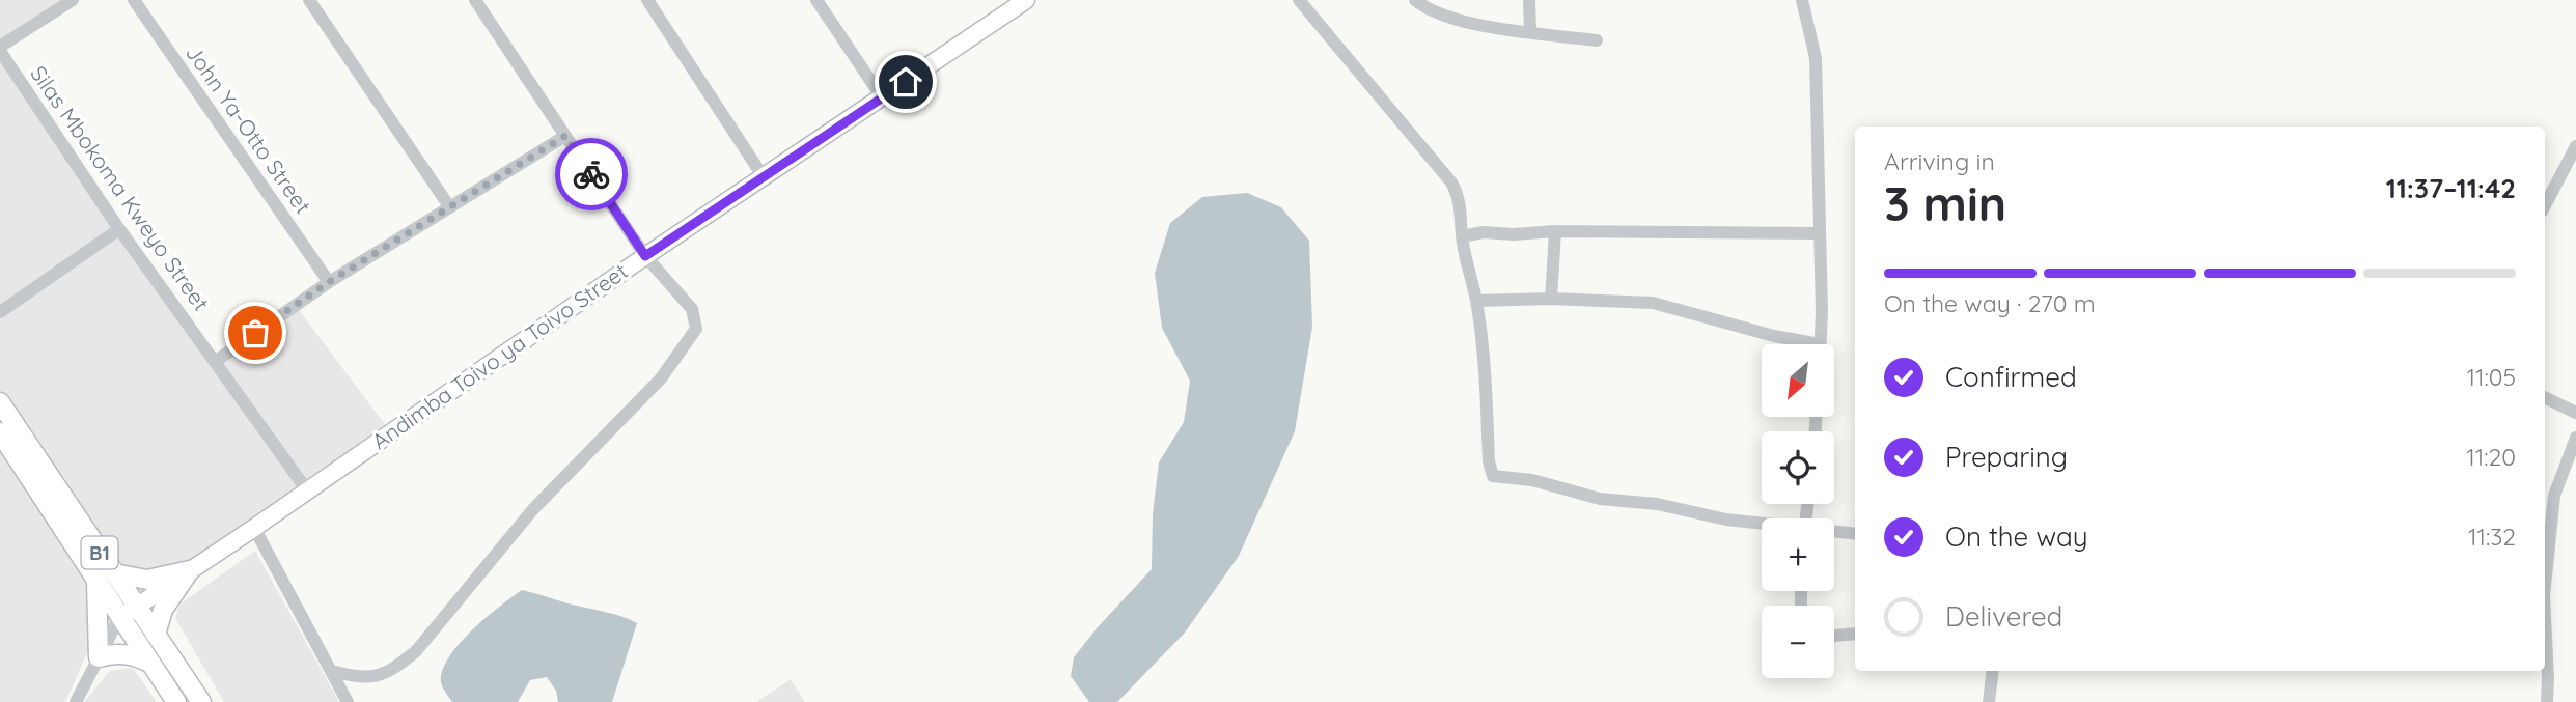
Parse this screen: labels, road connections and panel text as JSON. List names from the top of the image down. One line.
{"streets":{"main road":["B1"],"street":["John Ya-Otto Street","Silas Mbokoma Kweyo Street","Andimba Toivo ya Toivo Street"]},"crossings":[["Silas Mbokoma Kweyo Street","Andimba Toivo ya Toivo Street"],["Andimba Toivo ya Toivo Street","B1"]],"north":"bottom left","page":{"heading":["3 min","Arriving in","11:37–11:42"],"bar":"On the way · 270 m","list":[["Confirmed","11:05"],["Preparing","11:20"],["On the way","11:32"],"Delivered"],"map_buttons":["+","−"]}}
